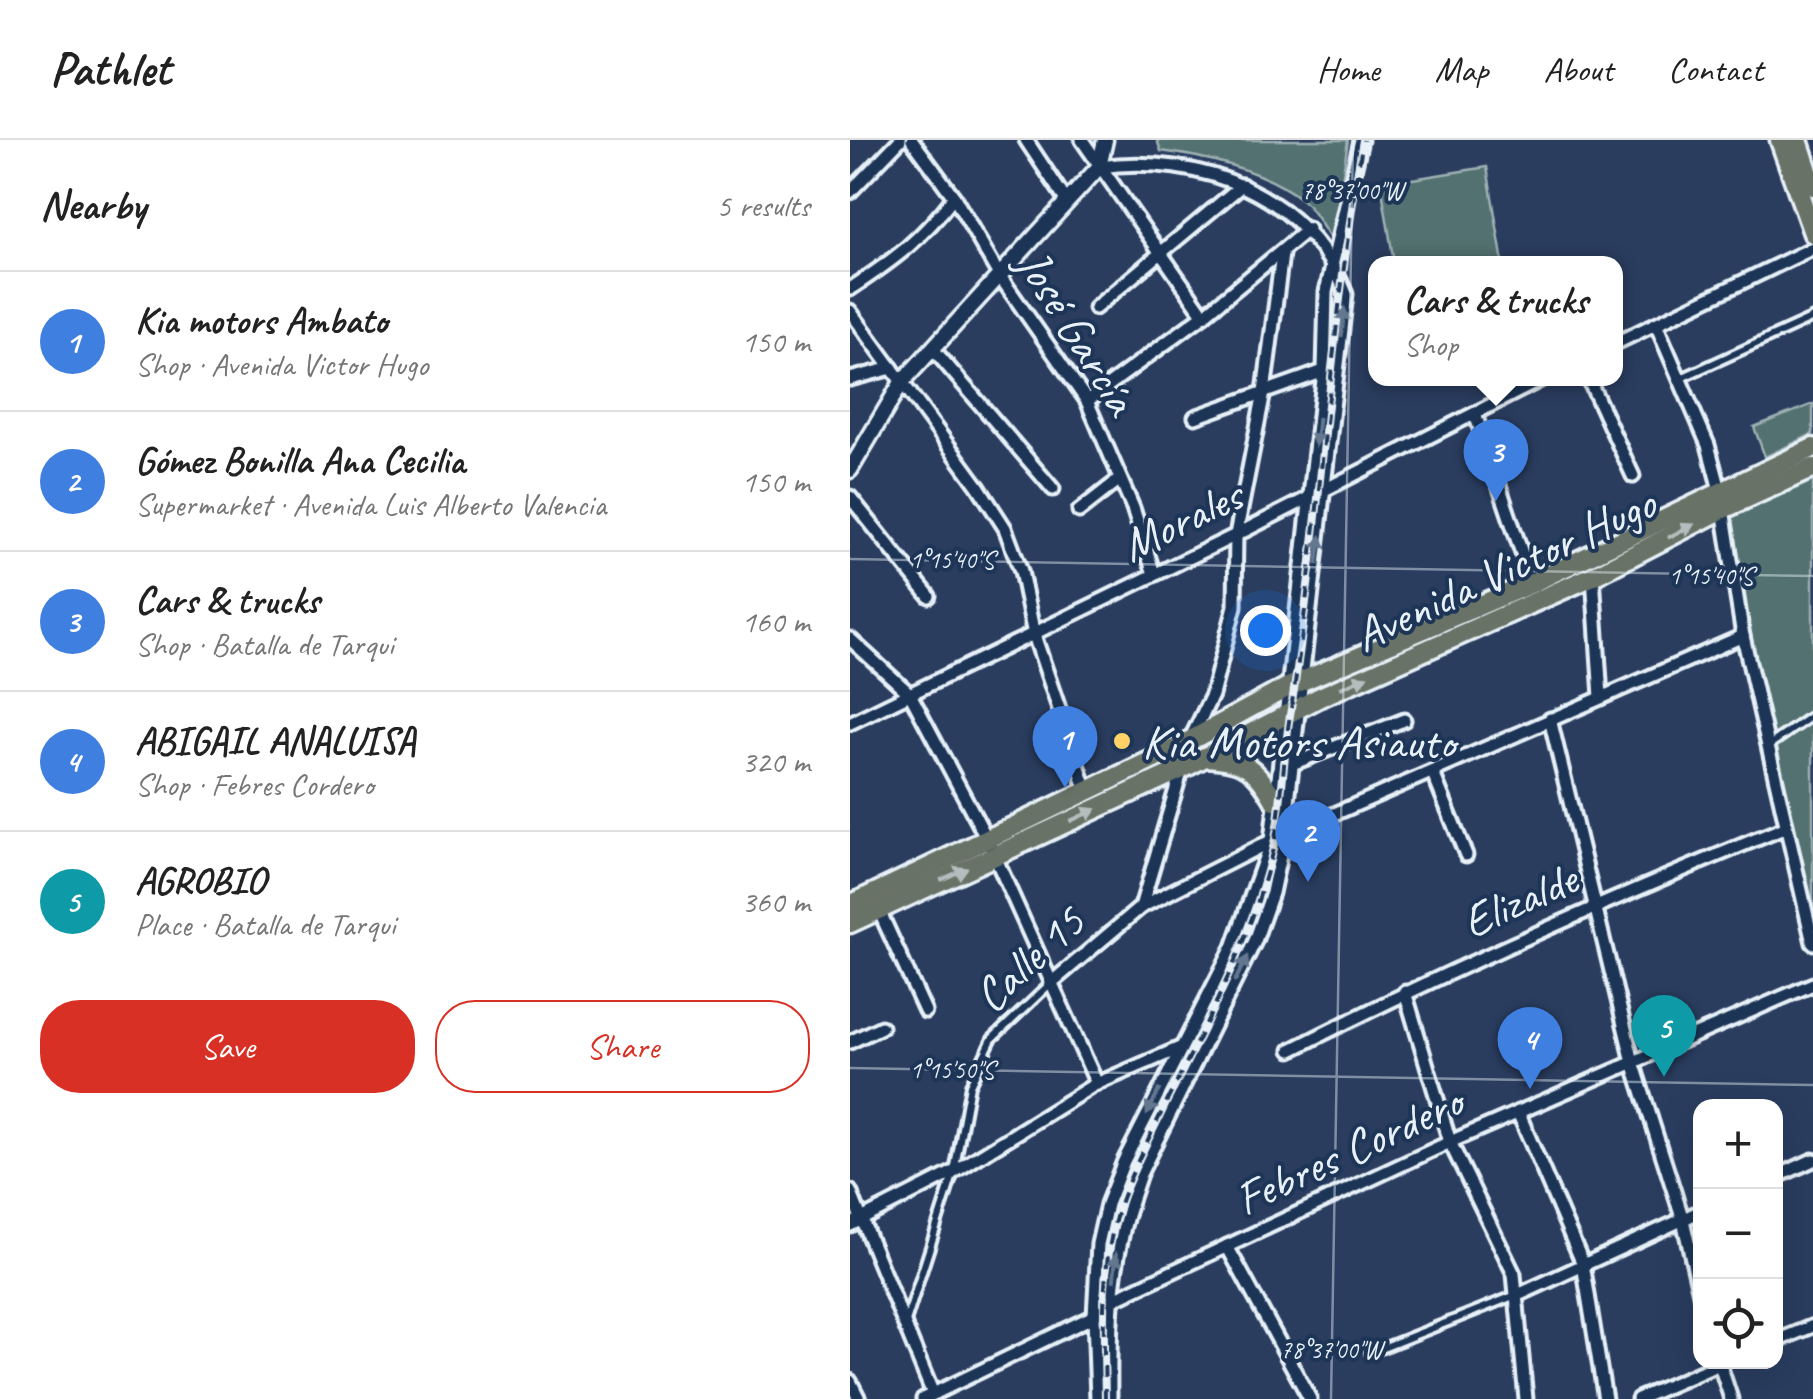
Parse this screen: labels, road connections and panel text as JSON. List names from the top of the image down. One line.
{"streets":{"main road":["Avenida Victor Hugo"],"street":["José García","Morales","Elizalde","Calle 15","Febres Cordero"]},"crossings":[["José García","Morales"]],"places":["Kia Motors Asiauto"],"page":{"header":"Pathlet","nav":["Home","Map","About","Contact"],"heading":["Nearby","5 results"],"popup":["Cars & trucks","Shop"],"list":[{"mark":"1","name":"Kia motors Ambato","note":"Shop · Avenida Victor Hugo","value":"150 m"},{"mark":"2","name":"Gómez Bonilla Ana Cecilia","note":"Supermarket · Avenida Luis Alberto Valencia","value":"150 m"},{"mark":"3","name":"Cars & trucks","note":"Shop · Batalla de Tarqui","value":"160 m"},{"mark":"4","name":"ABIGAIL ANALUISA","note":"Shop · Febres Cordero","value":"320 m"},{"mark":"5","name":"AGROBIO","note":"Place · Batalla de Tarqui","value":"360 m"}],"pins":["3","1","2","5","4"],"buttons":["Save","Share"],"map_buttons":["+","−"]},"coordinates":["78°37'00\"W","1°15'40\"S","1°15'50\"S"]}
